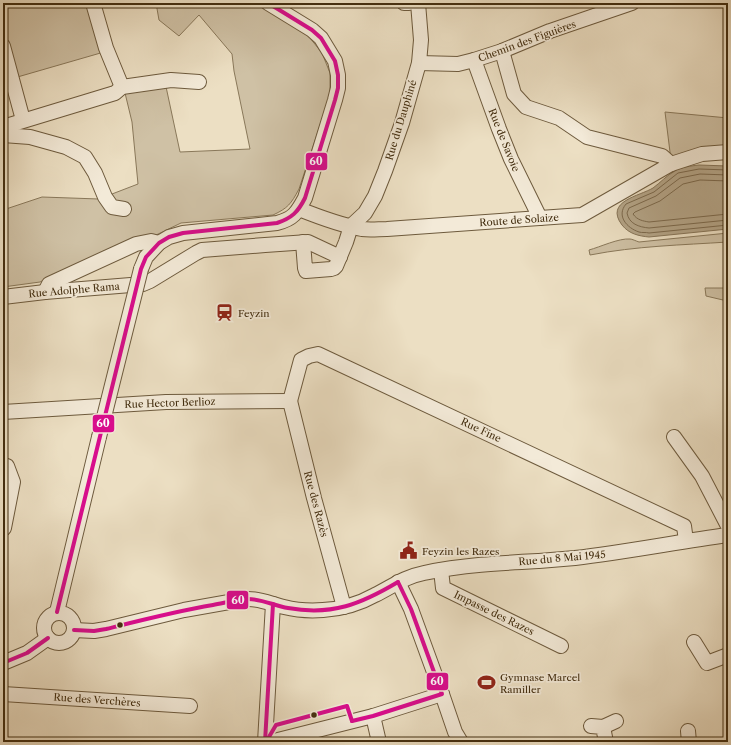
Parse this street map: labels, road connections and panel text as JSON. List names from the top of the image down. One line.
{"streets":{"street":["Chemin des Figuières","Rue du Dauphiné","Rue de Savoie","Route de Solaize","Rue Adolphe Rama","Rue Hector Berlioz","Rue Fine","Rue des Razès","Rue du 8 Mai 1945","Impasse des Razes","Rue des Verchères"]},"crossings":[["Chemin des Figuières","Rue du Dauphiné"],["Chemin des Figuières","Rue de Savoie"],["Rue du Dauphiné","Route de Solaize"],["Rue de Savoie","Route de Solaize"],["Rue Hector Berlioz","Rue Fine"],["Rue Hector Berlioz","Rue des Razès"],["Rue Fine","Rue des Razès"],["Rue Fine","Rue du 8 Mai 1945"],["Rue des Razès","Rue du 8 Mai 1945"],["Rue du 8 Mai 1945","Impasse des Razes"]],"places":{"station":["Feyzin"],"public building":["Feyzin les Razes"],"sports":["Gymnase Marcel Ramiller"]},"lines":["transit line 60"]}
